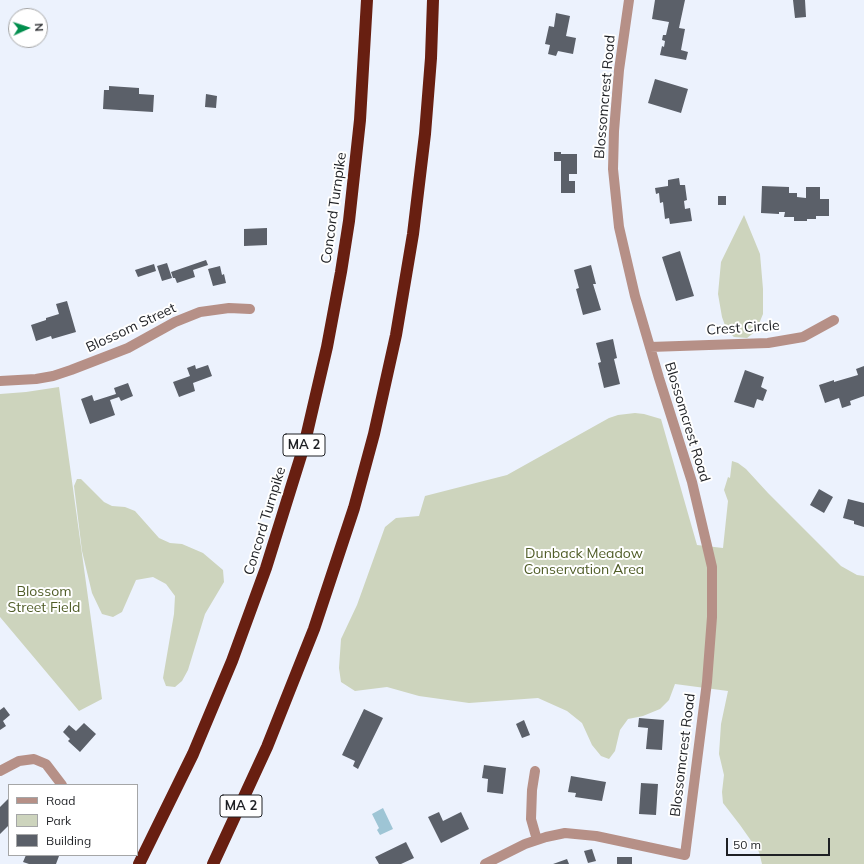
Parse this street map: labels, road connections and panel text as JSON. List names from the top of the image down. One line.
{"streets":{"highway":["Concord Turnpike","MA 2"],"street":["Blossomcrest Road","Blossom Street","Crest Circle"]},"crossings":[["Blossomcrest Road","Crest Circle"]],"parks":["Dunback Meadow Conservation Area","Blossom Street Field"],"legend":["Road","Park","Building"],"scale_bar":"50 m","north":"right"}
